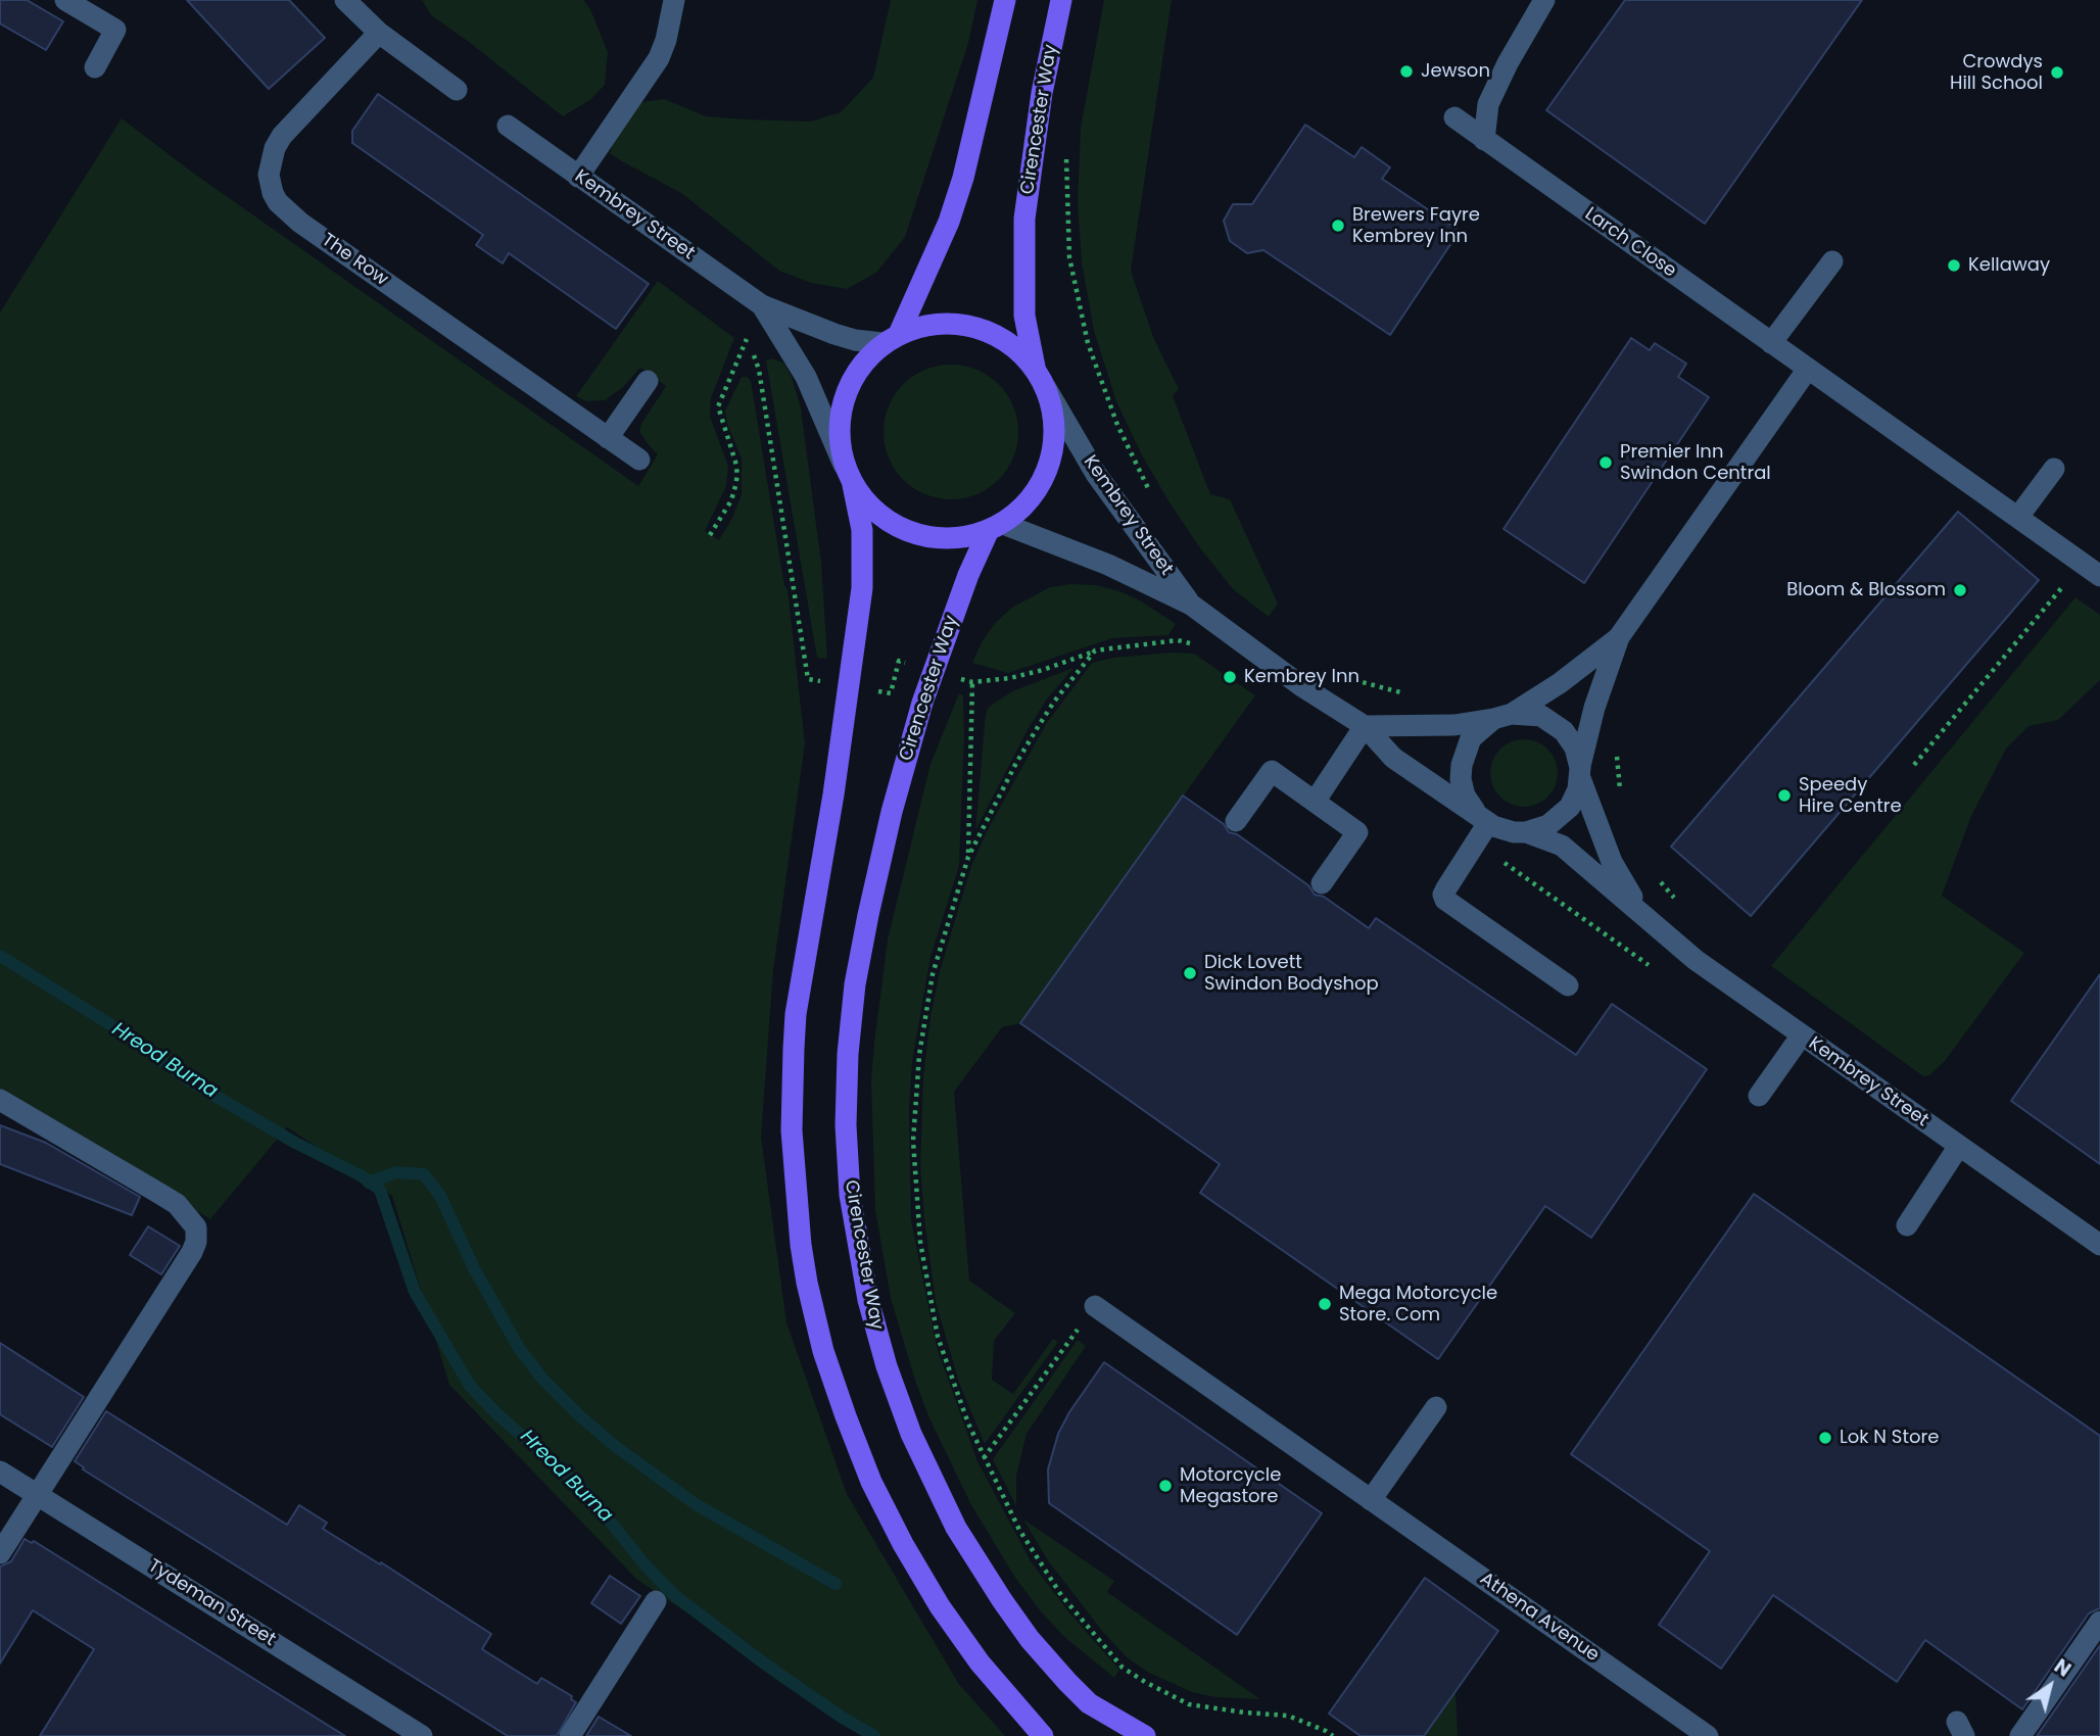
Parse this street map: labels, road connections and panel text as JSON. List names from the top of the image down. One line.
{"streets":{"main road":["Cirencester Way"],"street":["Kembrey Street","Larch Close","The Row","Tydeman Street","Athena Avenue"]},"crossings":[["Cirencester Way","Kembrey Street"]],"water":["Hreod Burna"],"places":["Jewson","Crowdys Hill School","Brewers Fayre Kembrey Inn","Kellaway","Premier Inn Swindon Central","Bloom & Blossom","Kembrey Inn","Speedy Hire Centre","Dick Lovett Swindon Bodyshop","Mega Motorcycle Store. Com","Lok N Store","Motorcycle Megastore"],"north":"top right"}
